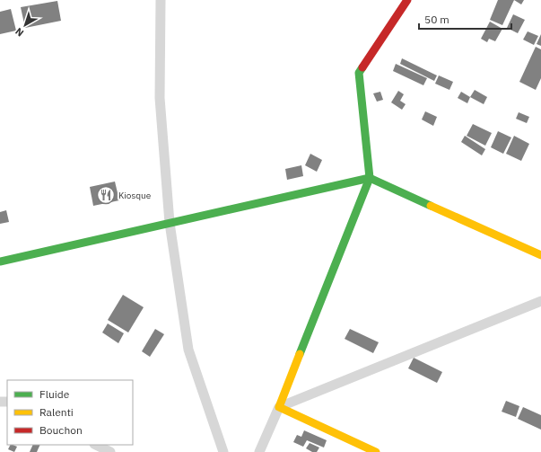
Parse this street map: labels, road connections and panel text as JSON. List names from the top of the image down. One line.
{"places":{"restaurant":["Kiosque"]},"legend":["Fluide","Ralenti","Bouchon"],"scale_bar":"50 m","north":"bottom left"}
